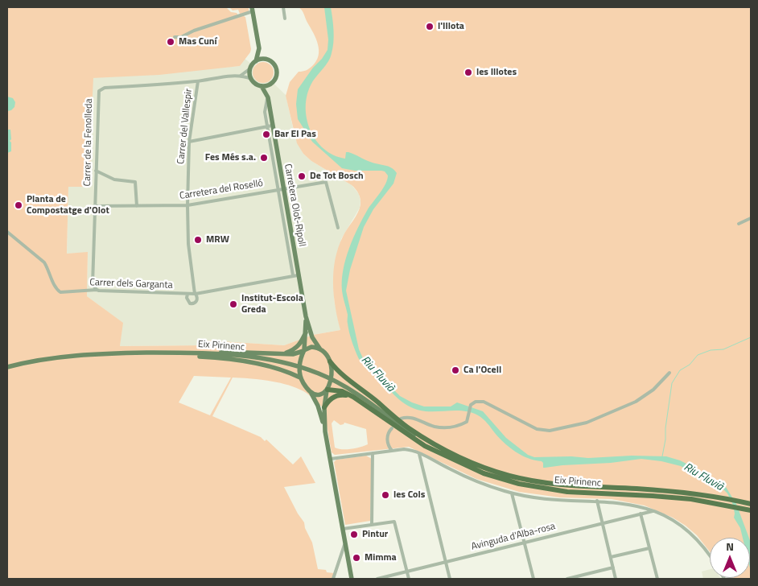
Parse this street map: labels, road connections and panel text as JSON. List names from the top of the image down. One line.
{"streets":{"highway":["Eix Pirinenc"],"main road":["Carretera Olot-Ripoll"],"street":["Carrer del Vallespir","Carrer de la Fenolleda","Carretera del Roselló","Carrer dels Garganta","Avinguda d'Alba-rosa"]},"crossings":[["Carrer del Vallespir","Carrer de la Fenolleda"],["Carrer del Vallespir","Carretera del Roselló"],["Carrer del Vallespir","Carrer dels Garganta"],["Carrer de la Fenolleda","Carretera del Roselló"],["Carrer de la Fenolleda","Carrer dels Garganta"],["Carretera del Roselló","Carretera Olot-Ripoll"],["Carretera Olot-Ripoll","Carrer dels Garganta"]],"water":["Riu Fluvià"],"places":["l'Illota","Mas Cuní","les Illotes","Bar El Pas","Fes Més s.a.","De Tot Bosch","Planta de Compostatge d'Olot","MRW","Institut-Escola Greda","Ca l'Ocell","les Cols","Pintur","Mimma"],"north":"top"}
